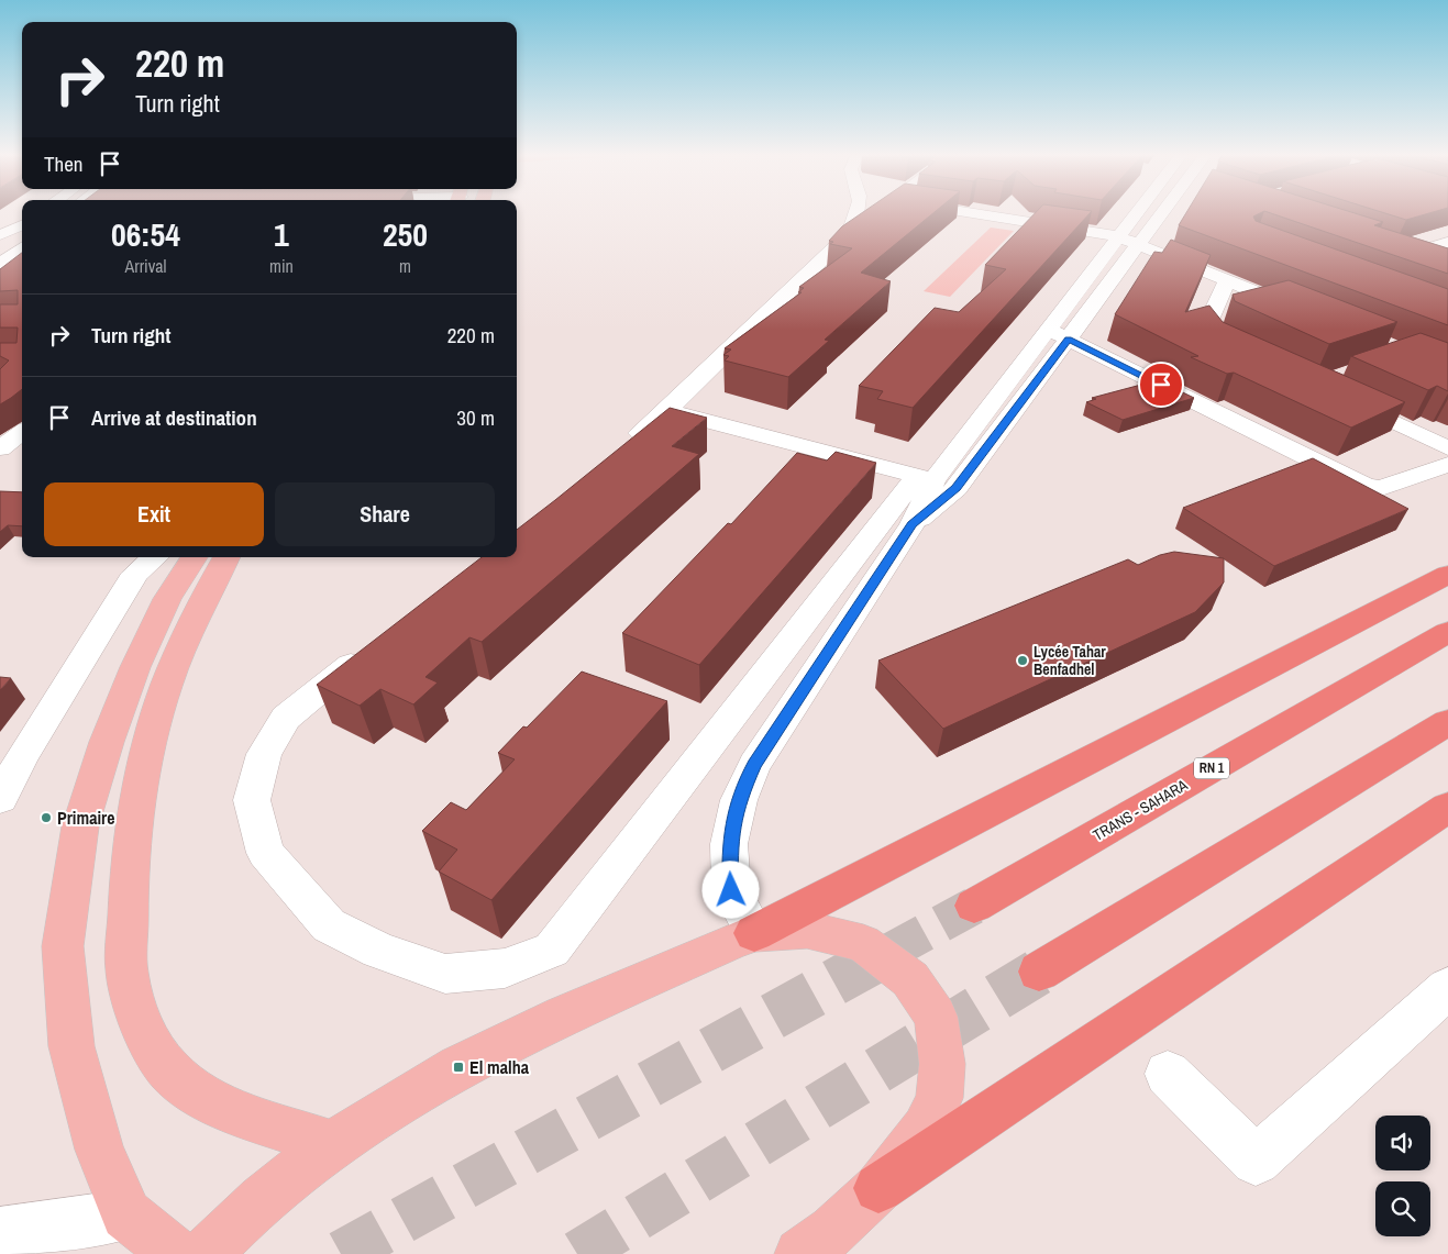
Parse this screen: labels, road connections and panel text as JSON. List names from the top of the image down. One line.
{"streets":{"highway":["RN 1","TRANS - SAHARA"]},"places":{"other":["Lycée Tahar Benfadhel","Primaire"],"transit":["El malha"]},"page":{"turn":["220 m","Turn right"],"then":"Then","eta":["06:54","Arrival","1","min","250","m"],"list":[{"name":"Turn right","value":"220 m"},{"name":"Arrive at destination","value":"30 m"}],"buttons":["Exit","Share"]}}
